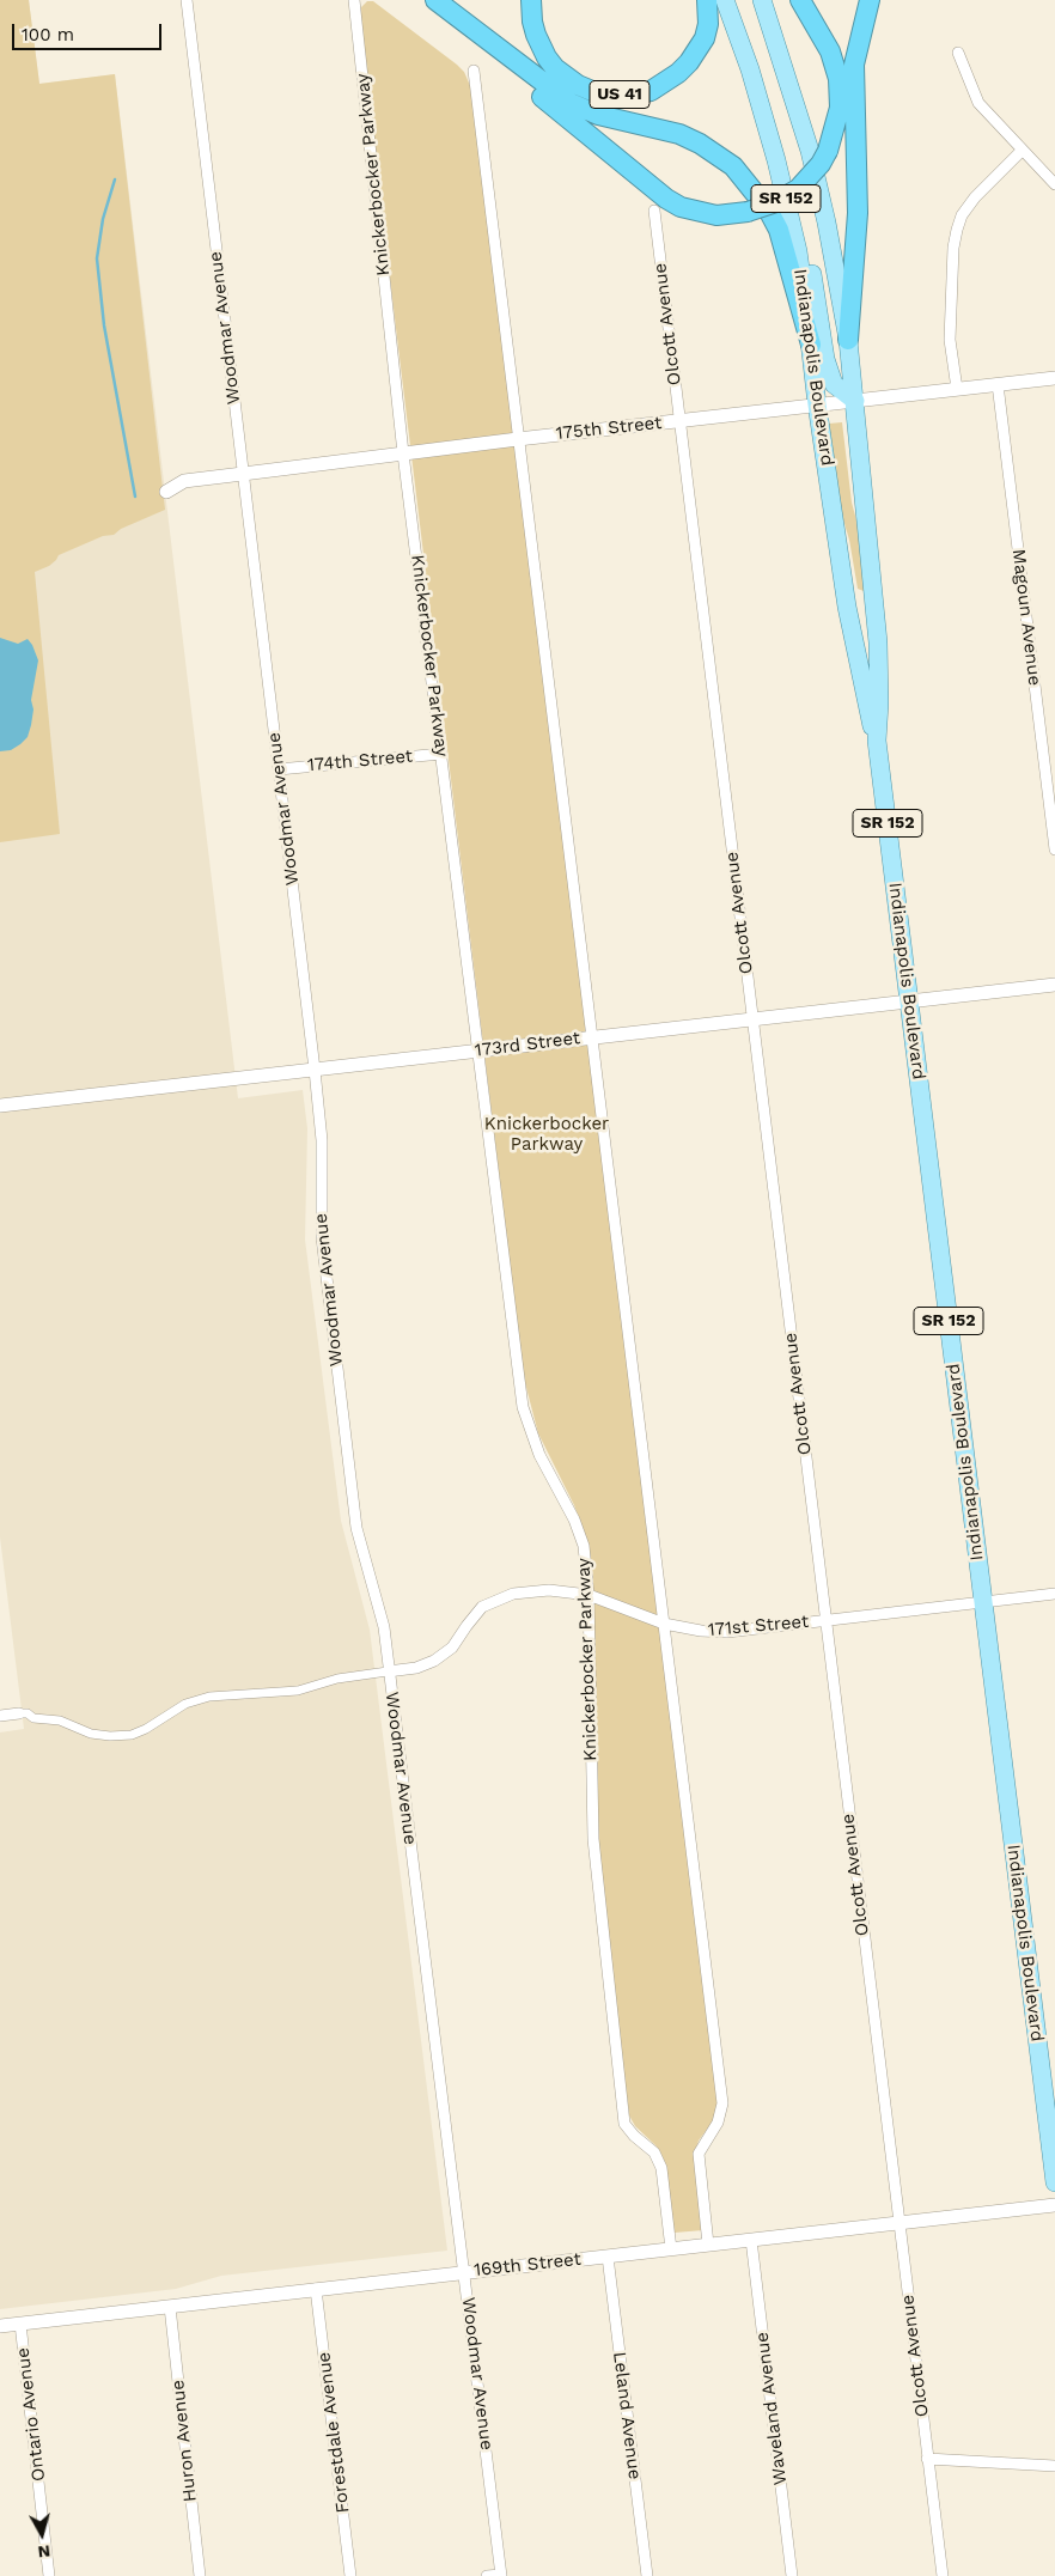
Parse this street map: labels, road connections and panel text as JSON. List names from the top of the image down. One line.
{"streets":{"highway":["US 41"],"main road":["SR 152","Indianapolis Boulevard"],"street":["Knickerbocker Parkway","Olcott Avenue","Woodmar Avenue","175th Street","Magoun Avenue","174th Street","173rd Street","171st Street","169th Street","Waveland Avenue","Ontario Avenue","Leland Avenue","Forestdale Avenue","Huron Avenue"]},"crossings":[["Knickerbocker Parkway","175th Street"],["Knickerbocker Parkway","174th Street"],["Knickerbocker Parkway","173rd Street"],["Knickerbocker Parkway","171st Street"],["Knickerbocker Parkway","169th Street"],["Olcott Avenue","175th Street"],["Olcott Avenue","173rd Street"],["Olcott Avenue","171st Street"],["Olcott Avenue","169th Street"],["Woodmar Avenue","175th Street"],["Woodmar Avenue","174th Street"],["Woodmar Avenue","173rd Street"],["Woodmar Avenue","171st Street"],["Woodmar Avenue","169th Street"],["Indianapolis Boulevard","175th Street"],["Indianapolis Boulevard","173rd Street"],["Indianapolis Boulevard","171st Street"],["175th Street","Magoun Avenue"],["169th Street","Waveland Avenue"],["169th Street","Ontario Avenue"],["169th Street","Leland Avenue"],["169th Street","Forestdale Avenue"],["169th Street","Huron Avenue"]],"parks":["Knickerbocker Parkway"],"scale_bar":"100 m","north":"bottom"}
